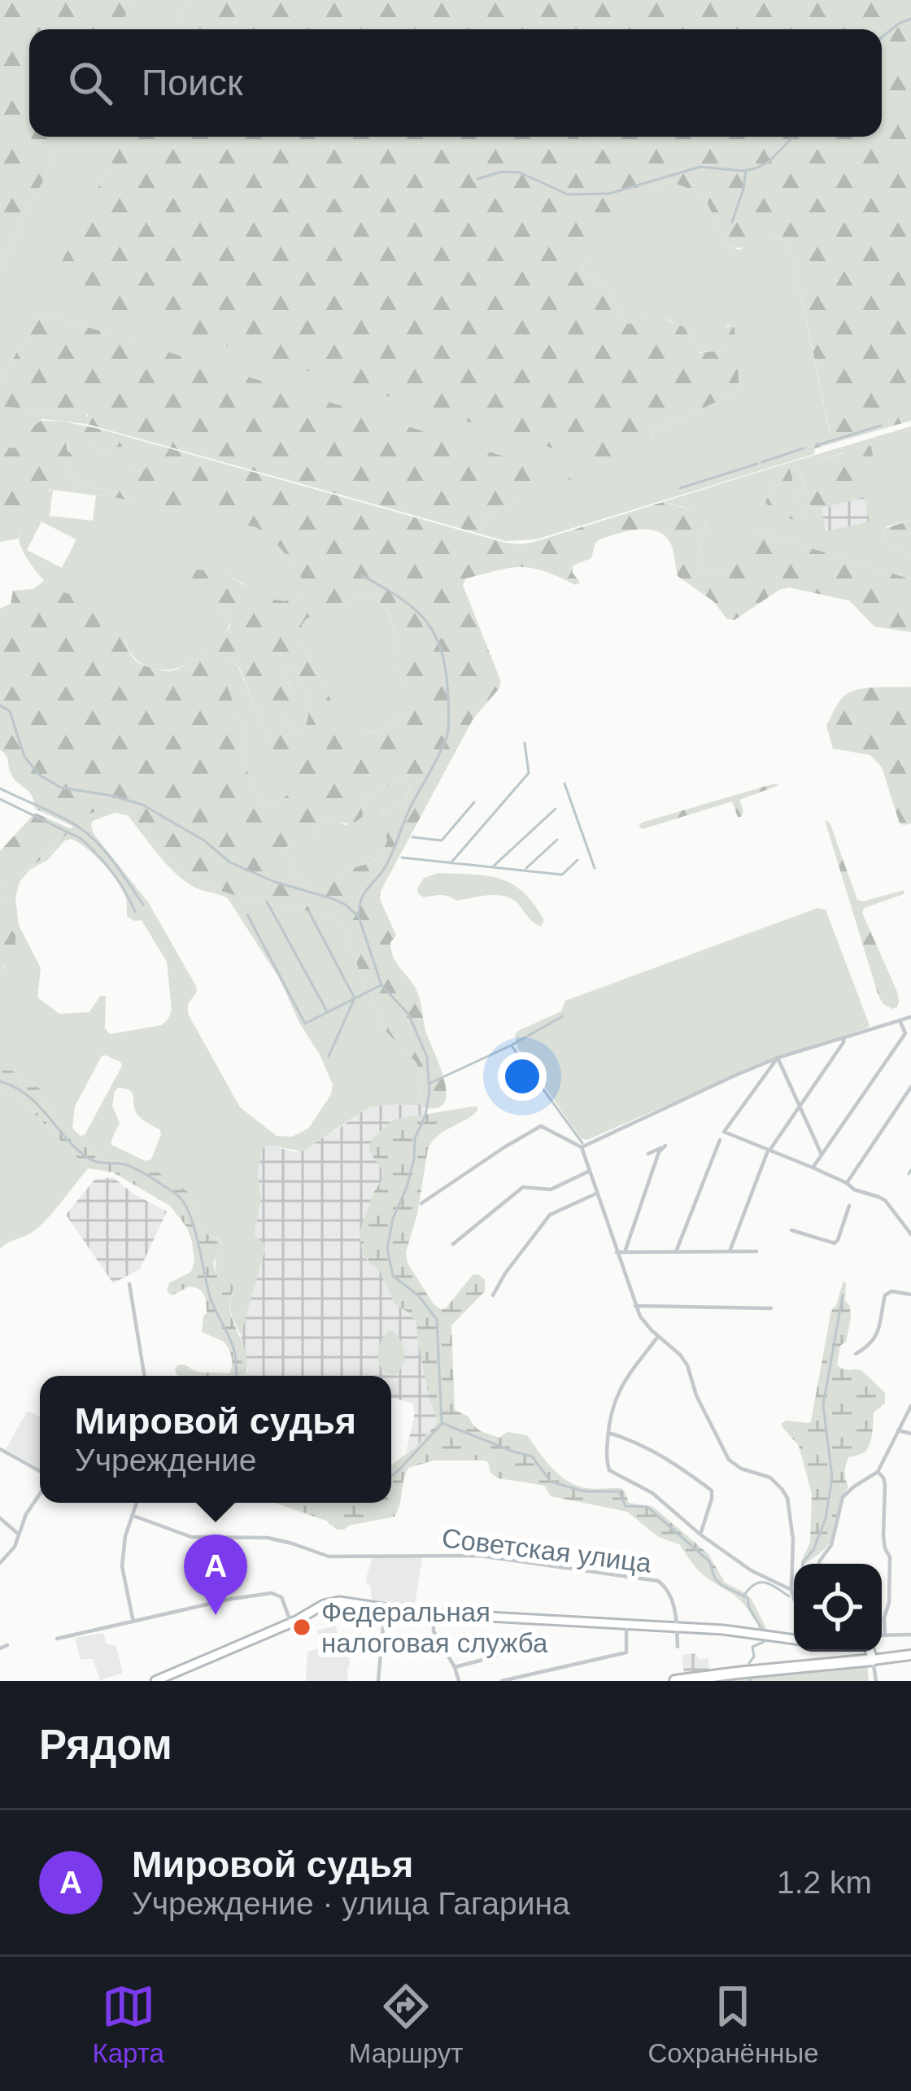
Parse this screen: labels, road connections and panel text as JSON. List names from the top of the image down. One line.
{"streets":{"street":["Советская улица"]},"places":["Федеральная налоговая служба"],"page":{"search":"Поиск","popup":["Мировой судья","Учреждение"],"pins":"A","heading":"Рядом","list":[{"mark":"A","name":"Мировой судья","note":"Учреждение · улица Гагарина","value":"1.2 km"}],"nav":["Карта","Маршрут","Сохранённые"]}}
